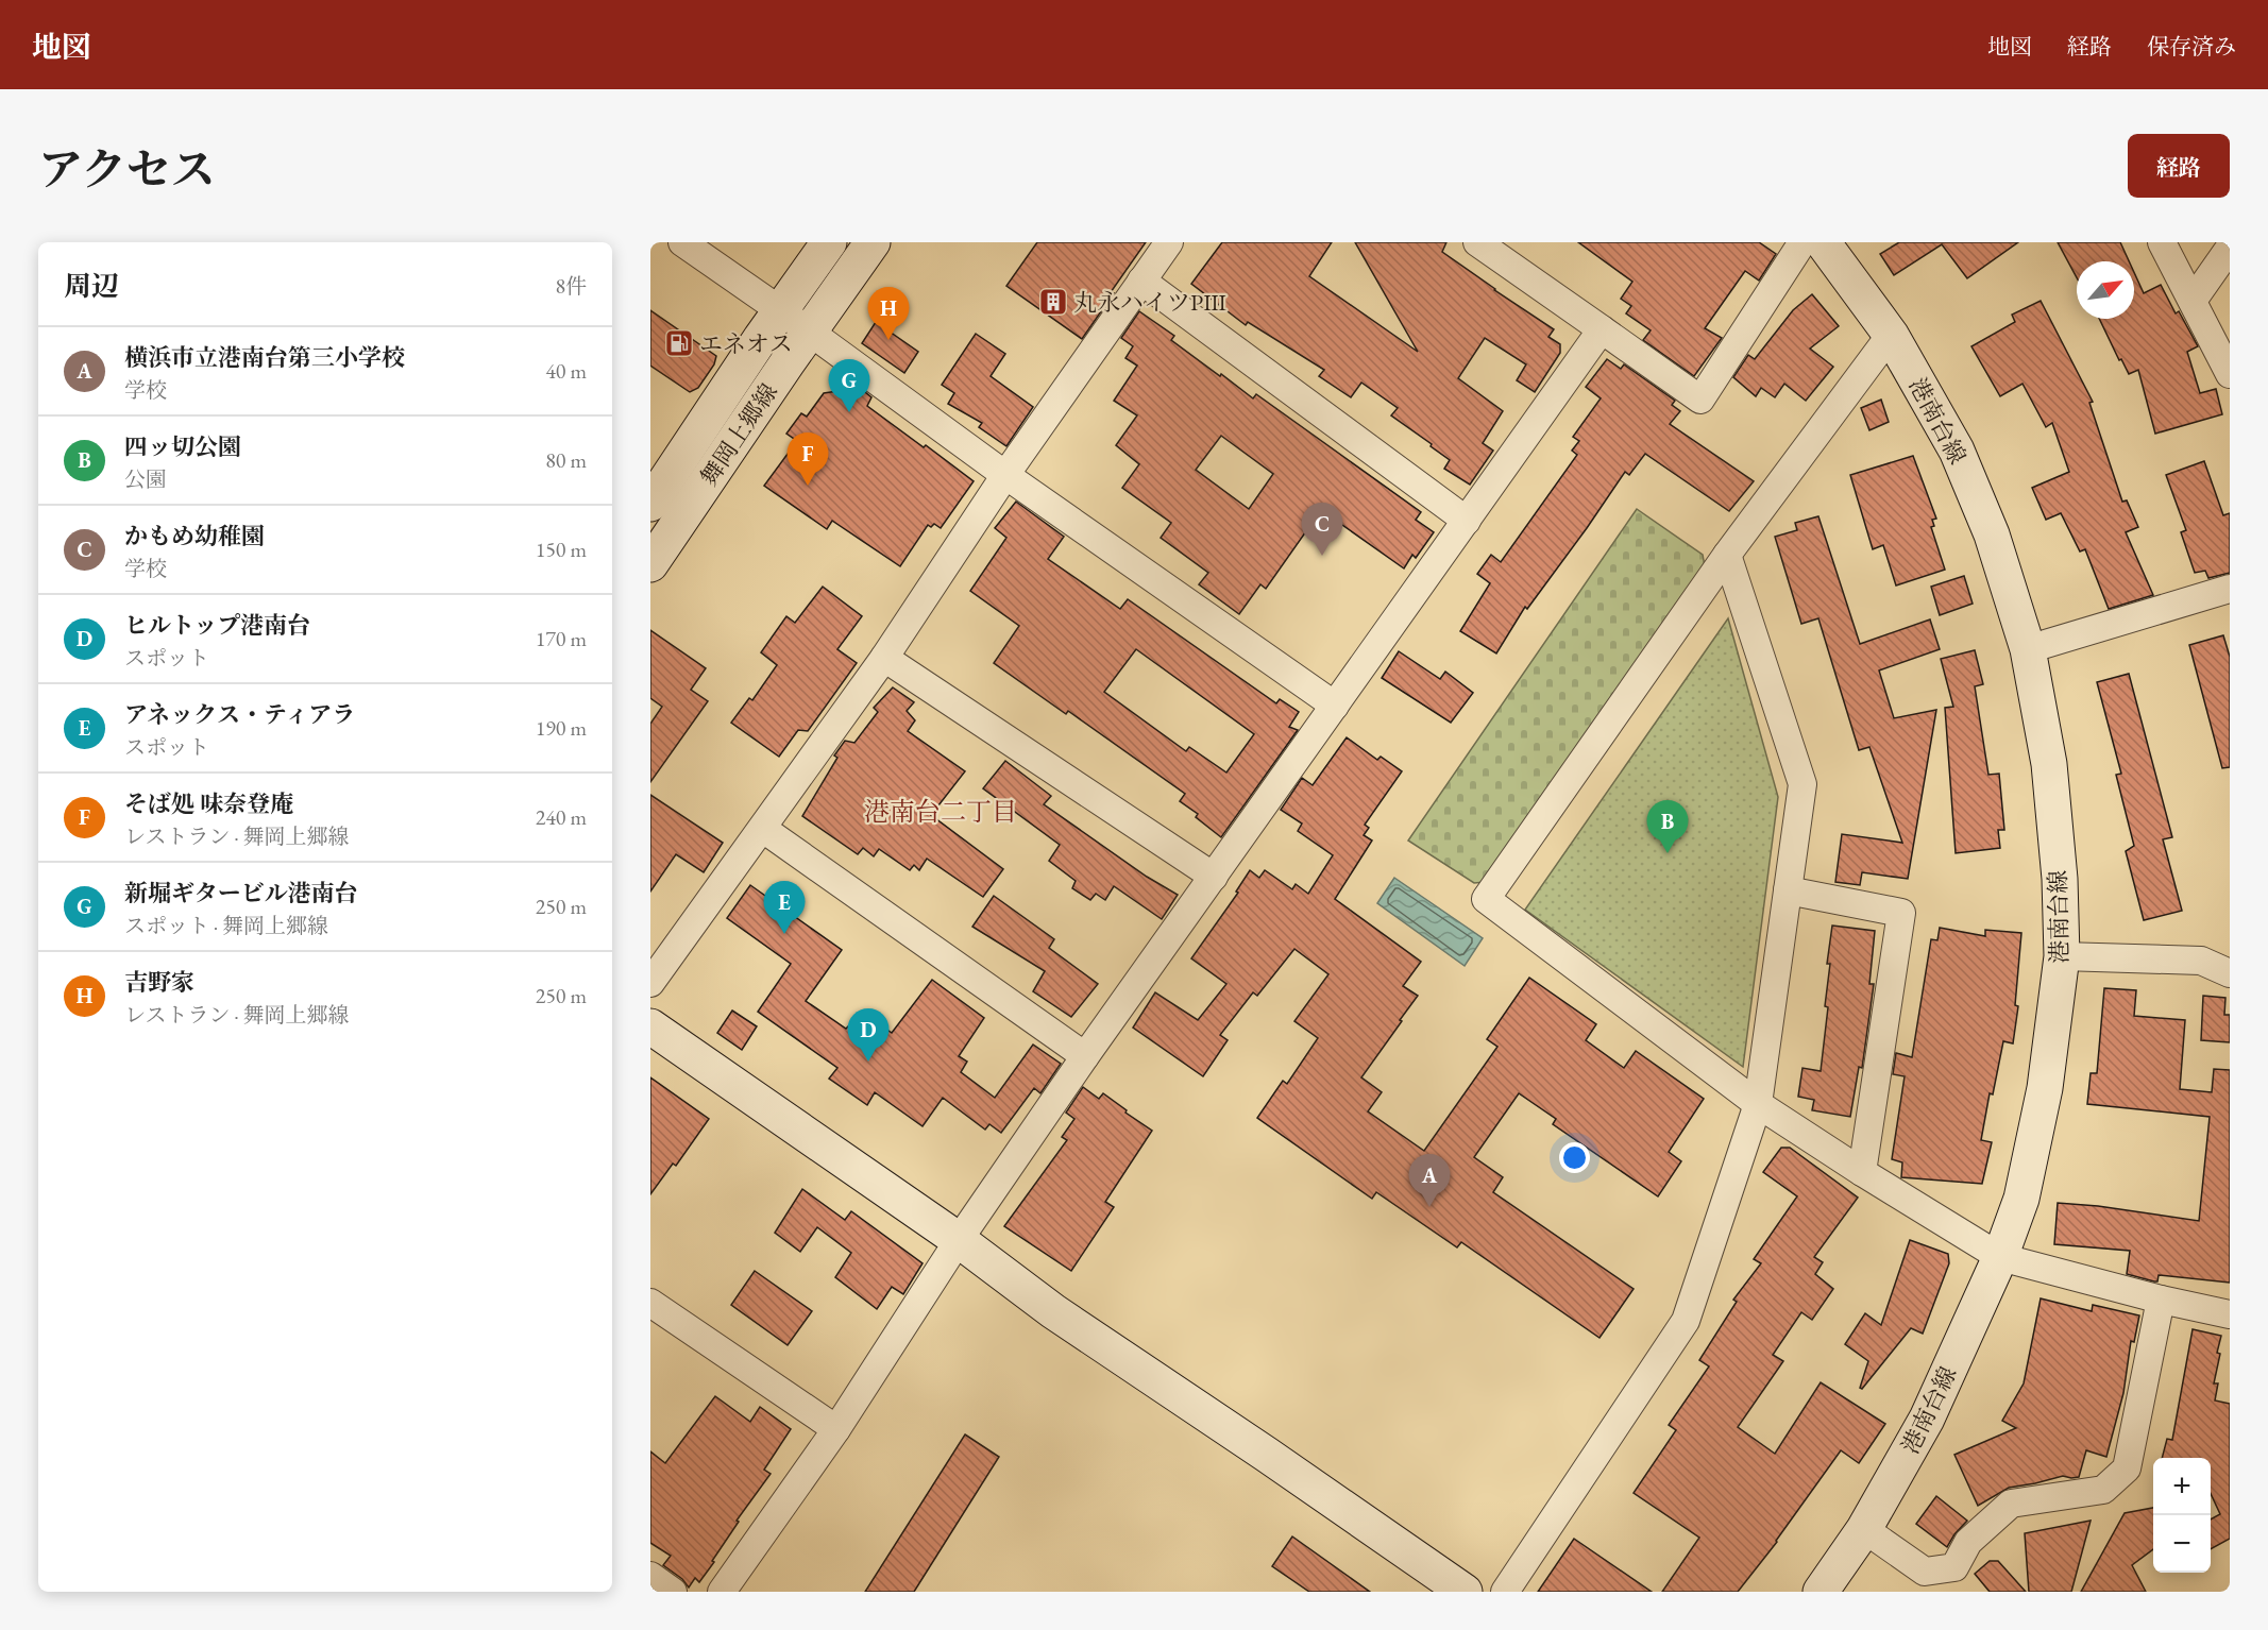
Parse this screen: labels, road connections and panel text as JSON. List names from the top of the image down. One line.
{"streets":{"street":["港南台線","舞岡上郷線"]},"districts":["港南台二丁目"],"places":{"building":["丸永ハイツPⅢ"],"fuel station":["エネオス"]},"north":"top right","page":{"header":"地図","nav":["地図","経路","保存済み"],"title":"アクセス","buttons":"経路","heading":["周辺","8件"],"pins":["H","G","F","C","B","E","D","A"],"list":[{"mark":"A","name":"横浜市立港南台第三小学校","note":"学校","value":"40 m"},{"mark":"B","name":"四ッ切公園","note":"公園","value":"80 m"},{"mark":"C","name":"かもめ幼稚園","note":"学校","value":"150 m"},{"mark":"D","name":"ヒルトップ港南台","note":"スポット","value":"170 m"},{"mark":"E","name":"アネックス・ティアラ","note":"スポット","value":"190 m"},{"mark":"F","name":"そば処 味奈登庵","note":"レストラン · 舞岡上郷線","value":"240 m"},{"mark":"G","name":"新堀ギタービル港南台","note":"スポット · 舞岡上郷線","value":"250 m"},{"mark":"H","name":"吉野家","note":"レストラン · 舞岡上郷線","value":"250 m"}],"map_buttons":["+","−"]}}
